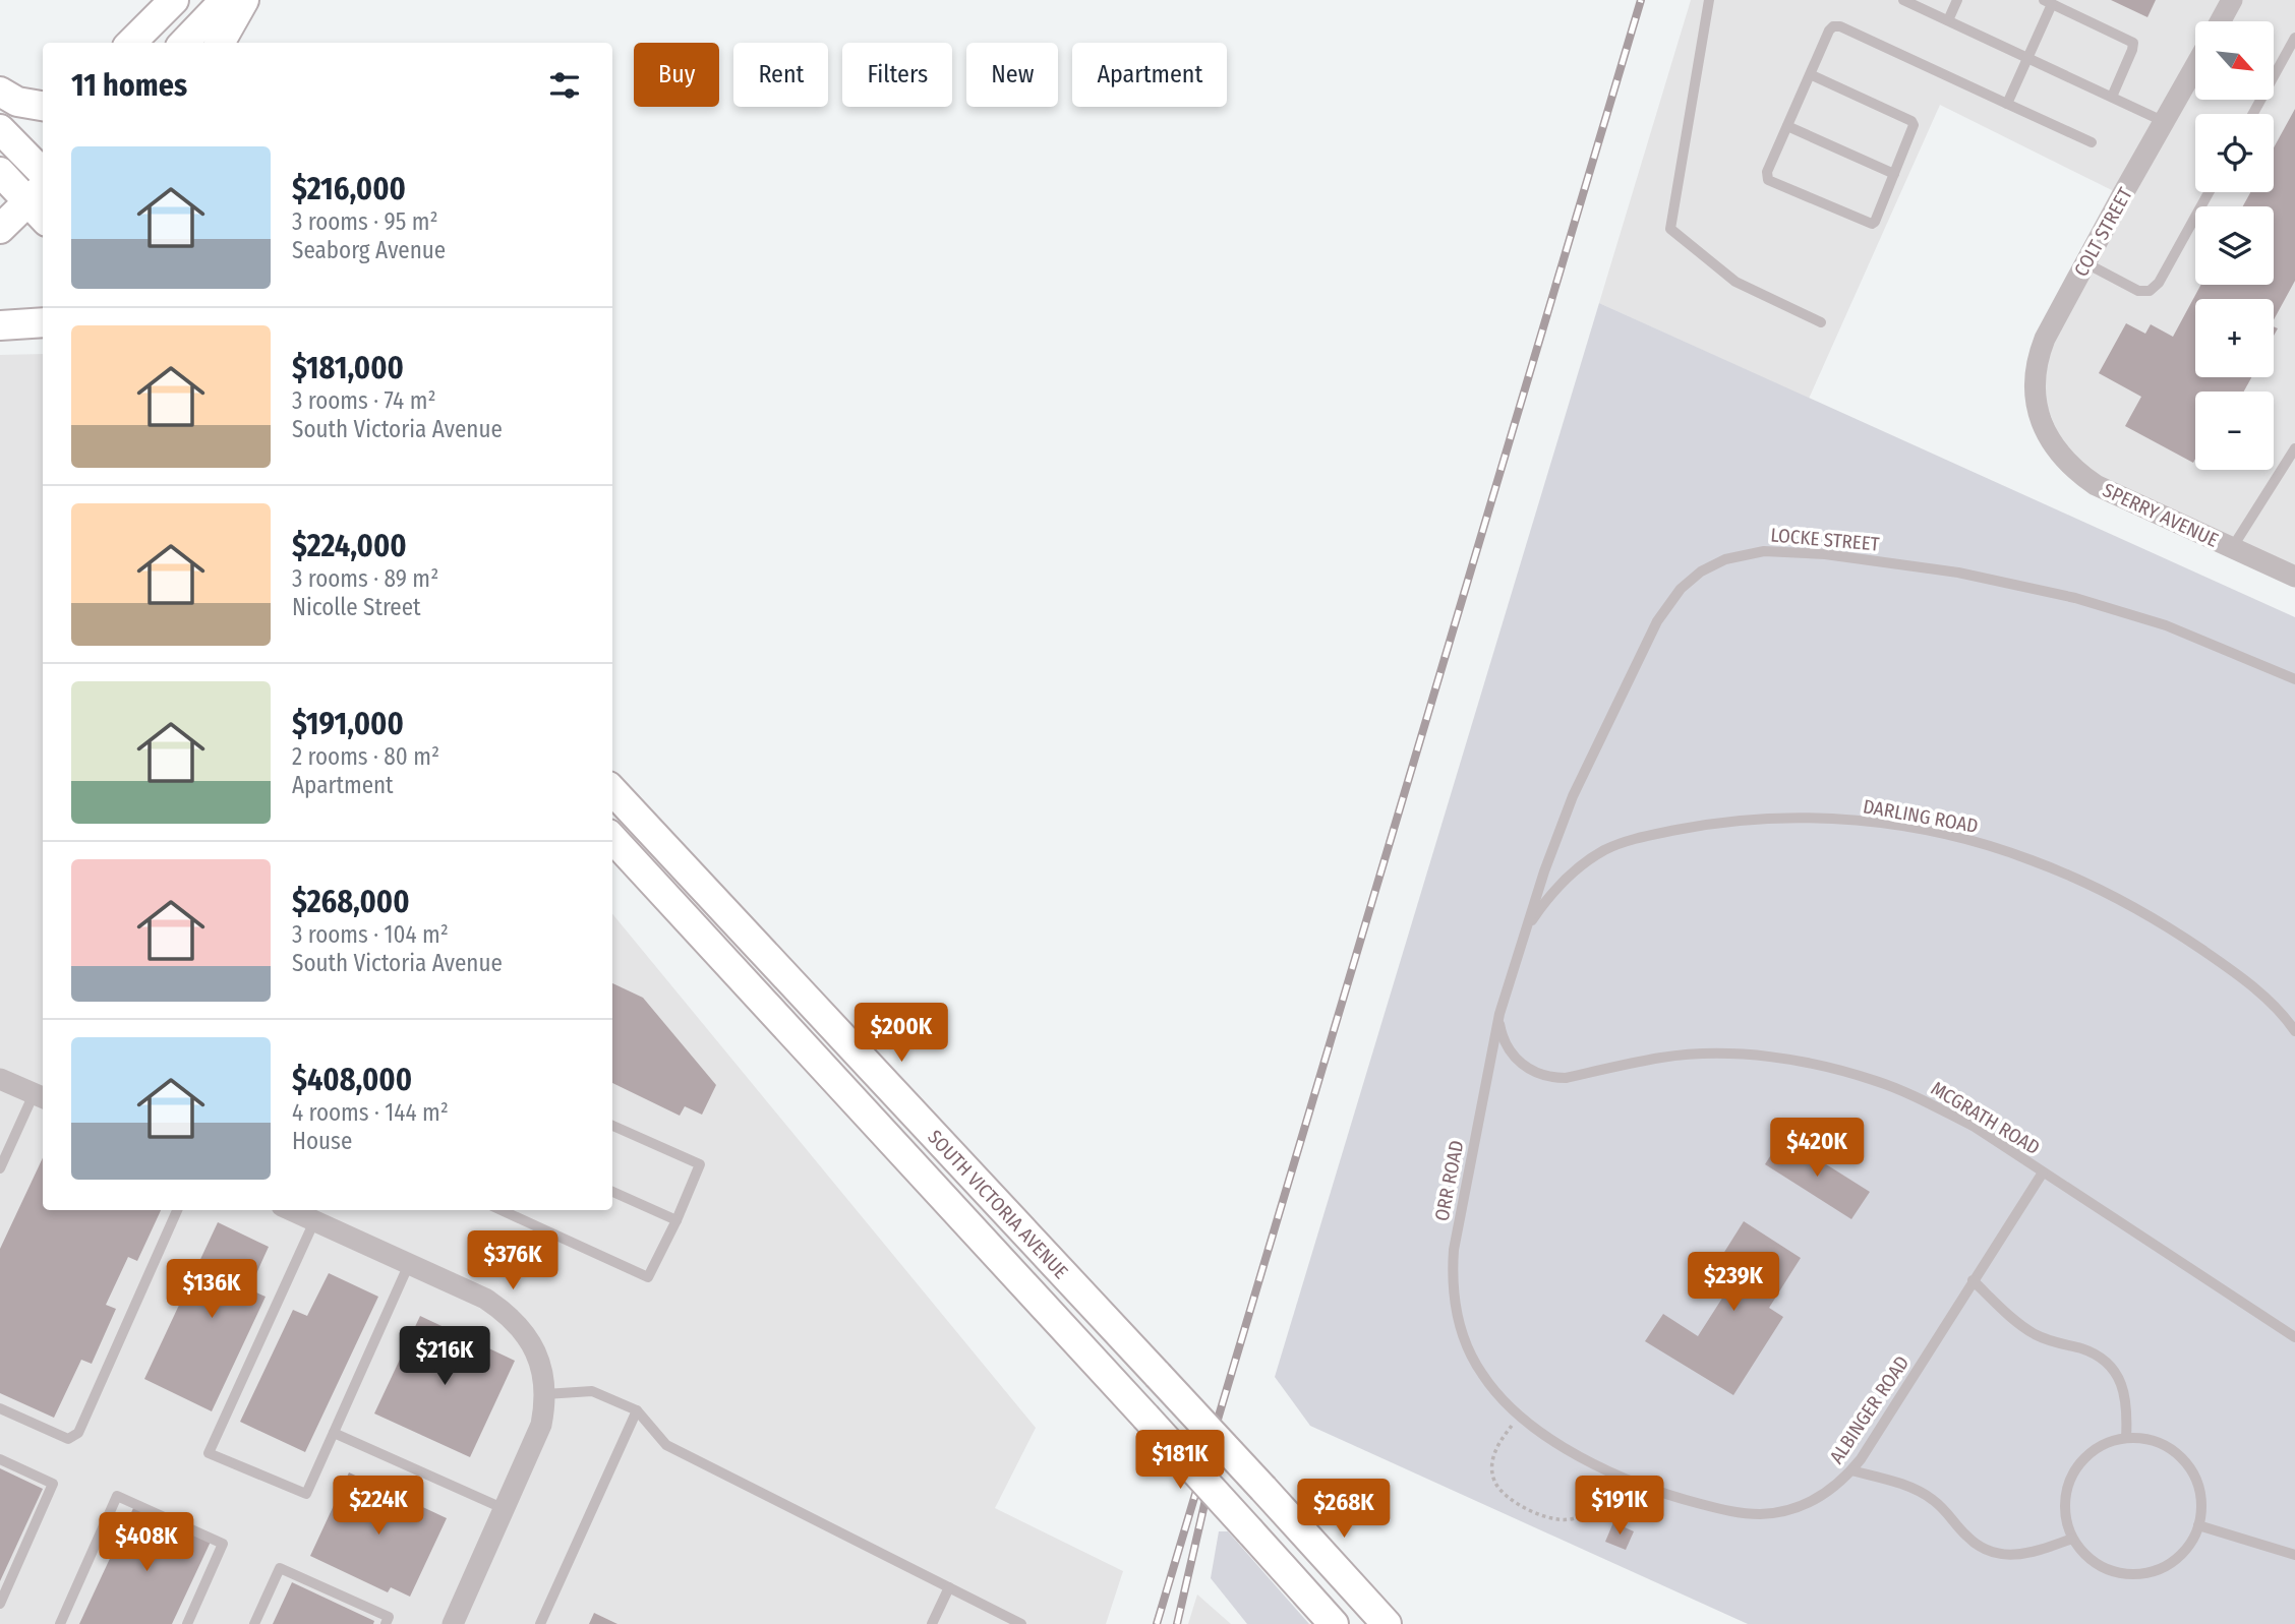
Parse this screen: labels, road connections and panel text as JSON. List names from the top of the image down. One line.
{"streets":{"main road":["SOUTH VICTORIA AVENUE"],"street":["COLT STREET","SPERRY AVENUE"],"lane":["LOCKE STREET","DARLING ROAD","MCGRATH ROAD","ORR ROAD","ALBINGER ROAD"]},"crossings":[["COLT STREET","SPERRY AVENUE"],["LOCKE STREET","DARLING ROAD"],["LOCKE STREET","ORR ROAD"],["DARLING ROAD","ORR ROAD"],["MCGRATH ROAD","ORR ROAD"],["MCGRATH ROAD","ALBINGER ROAD"],["ORR ROAD","ALBINGER ROAD"]],"north":"bottom right","page":{"map_buttons":["+","−"],"chip":["Buy","Rent","Filters","New","Apartment"],"heading":"11 homes","list":[{"name":"$216,000","note":"3 rooms · 95 m² · Seaborg Avenue"},{"name":"$181,000","note":"3 rooms · 74 m² · South Victoria Avenue"},{"name":"$224,000","note":"3 rooms · 89 m² · Nicolle Street"},{"name":"$191,000","note":"2 rooms · 80 m² · Apartment"},{"name":"$268,000","note":"3 rooms · 104 m² · South Victoria Avenue"},{"name":"$408,000","note":"4 rooms · 144 m² · House"}],"price":["$200K","$420K","$376K","$239K","$136K","$216K","$181K","$224K","$191K","$268K","$408K"]}}
